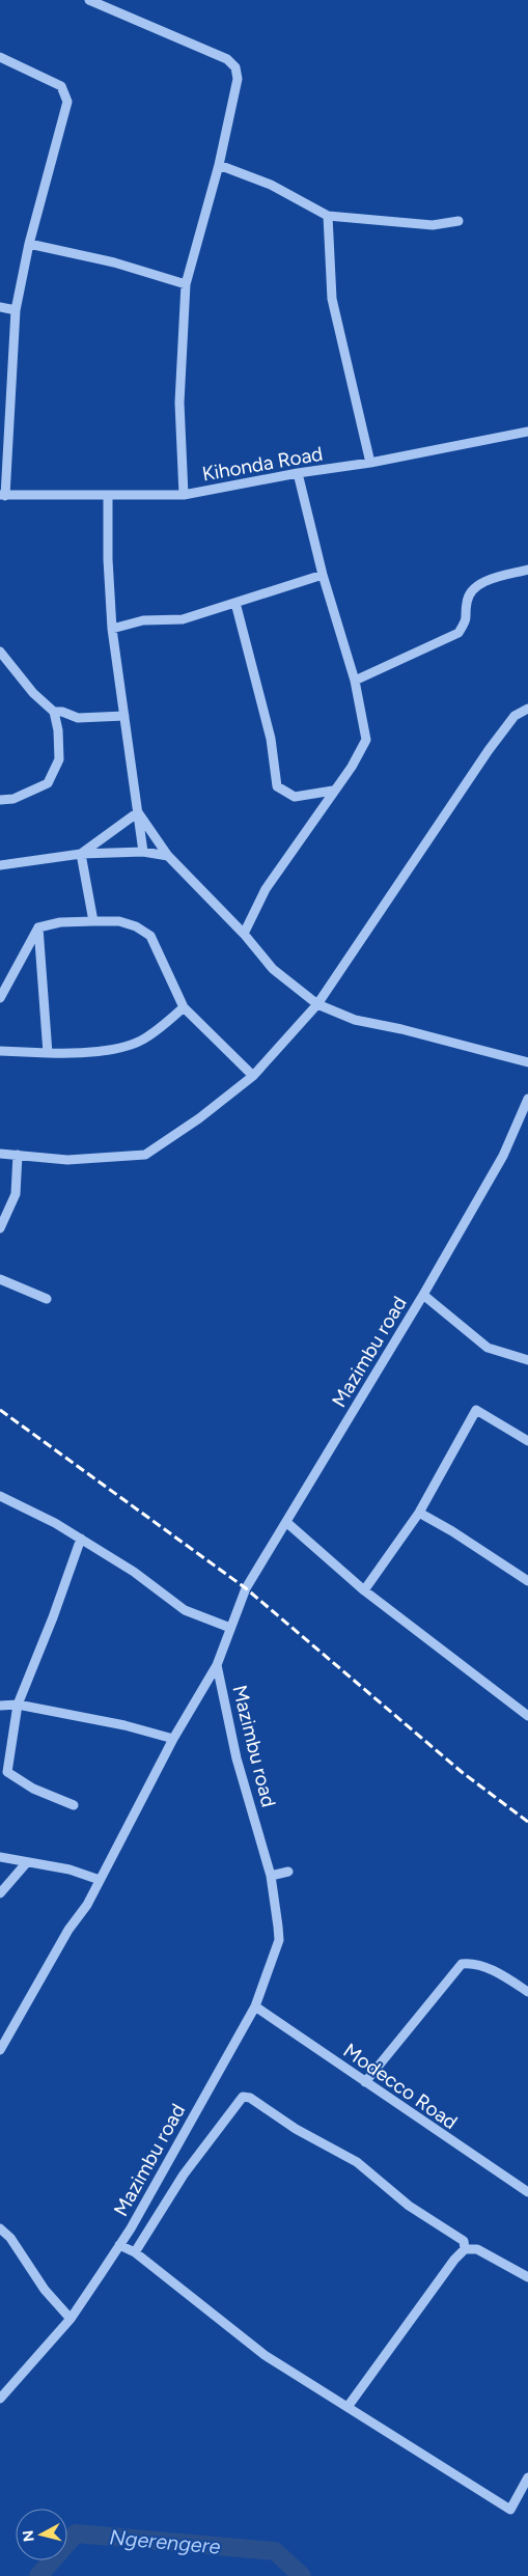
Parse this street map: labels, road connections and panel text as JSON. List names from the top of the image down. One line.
{"streets":{"street":["Kihonda Road","Mazimbu road","Modecco Road"]},"crossings":[["Mazimbu road","Modecco Road"]],"water":["Ngerengere"],"north":"left"}
